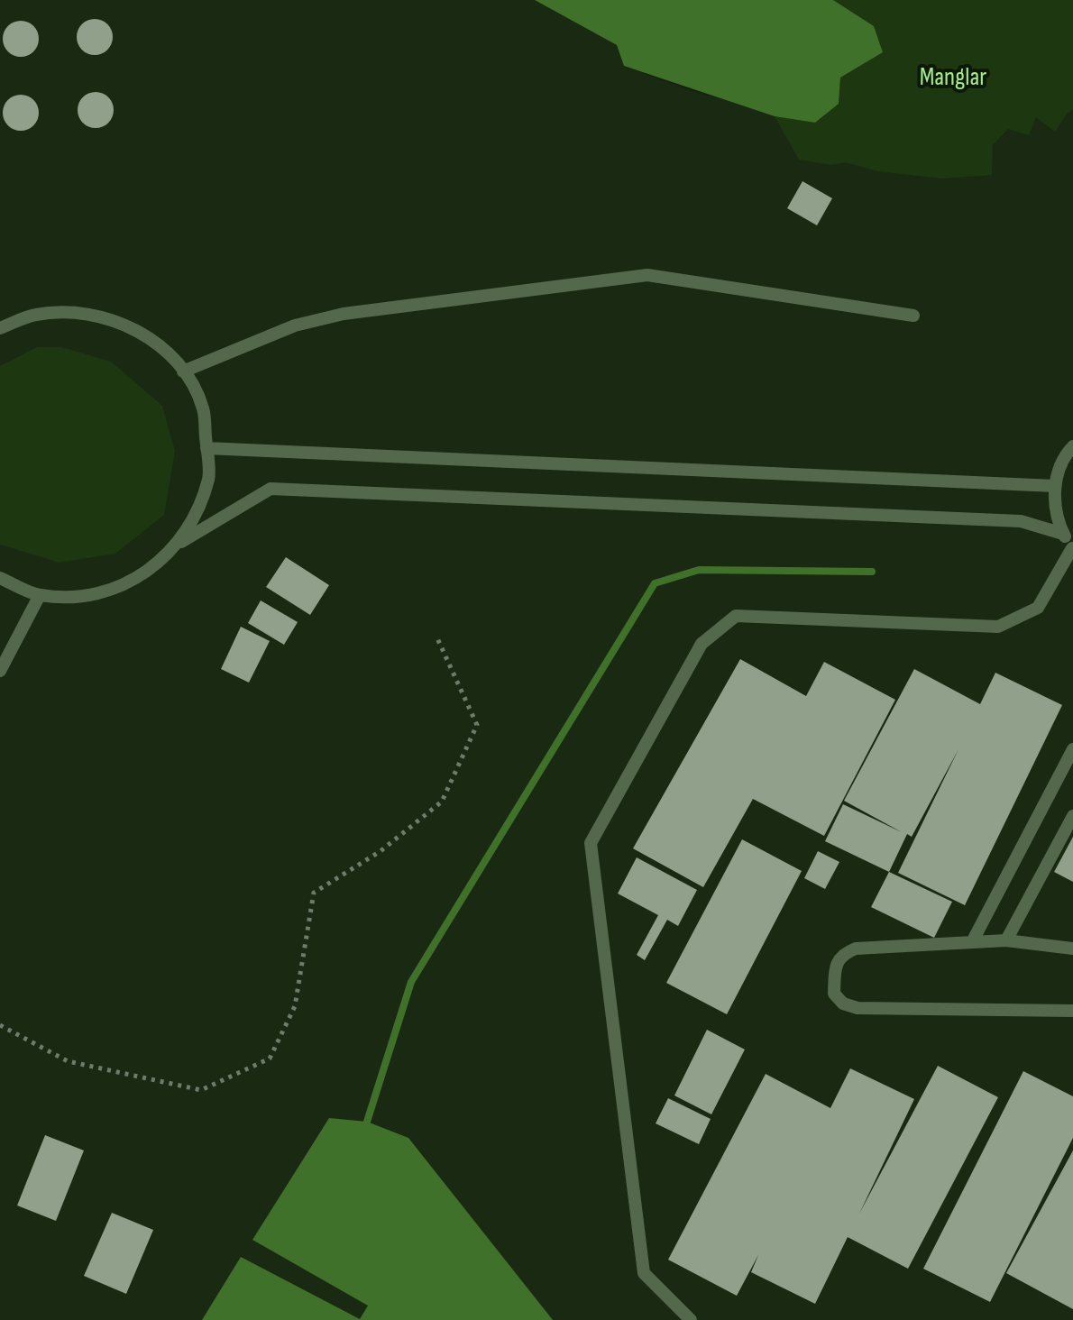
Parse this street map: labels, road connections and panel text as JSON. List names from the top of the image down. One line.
{"parks":["Manglar"]}
